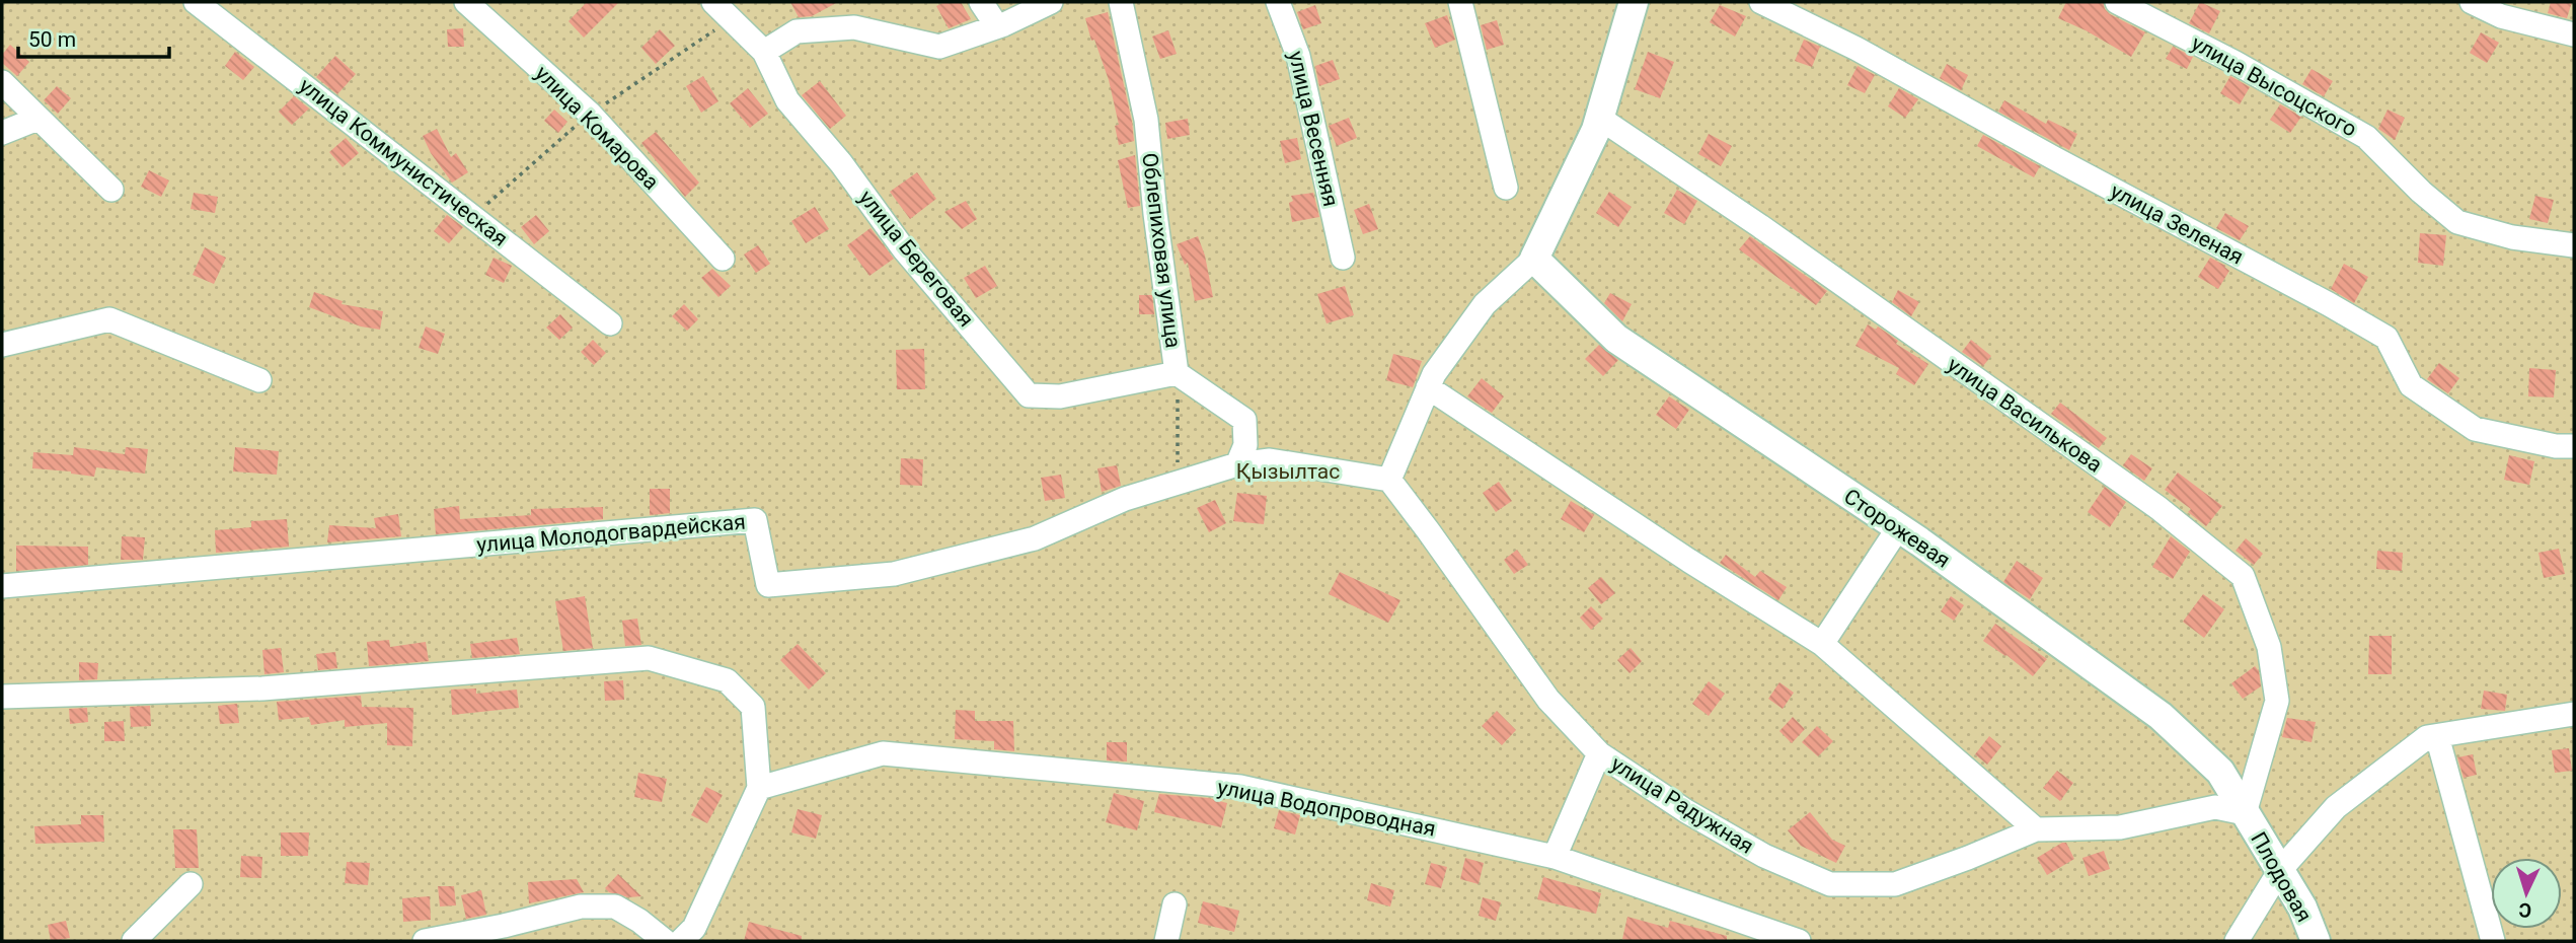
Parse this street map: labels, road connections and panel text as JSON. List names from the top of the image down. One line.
{"streets":{"street":["улица Высоцского","улица Комарова","улица Весенняя","улица Коммунистическая","улица Зеленая","Облепиховая улица","улица Береговая","улица Василькова","Сторожевая","улица Молодогвардейская","улица Радужная","улица Водопроводная","Плодовая"]},"crossings":[["Облепиховая улица","улица Береговая"],["Облепиховая улица","улица Молодогвардейская"],["улица Василькова","Сторожевая"],["улица Василькова","улица Радужная"],["улица Василькова","Плодовая"],["Сторожевая","улица Радужная"],["Сторожевая","Плодовая"],["улица Радужная","Плодовая"]],"parks":["Қызылтас"],"scale_bar":"50 m","north":"bottom"}
